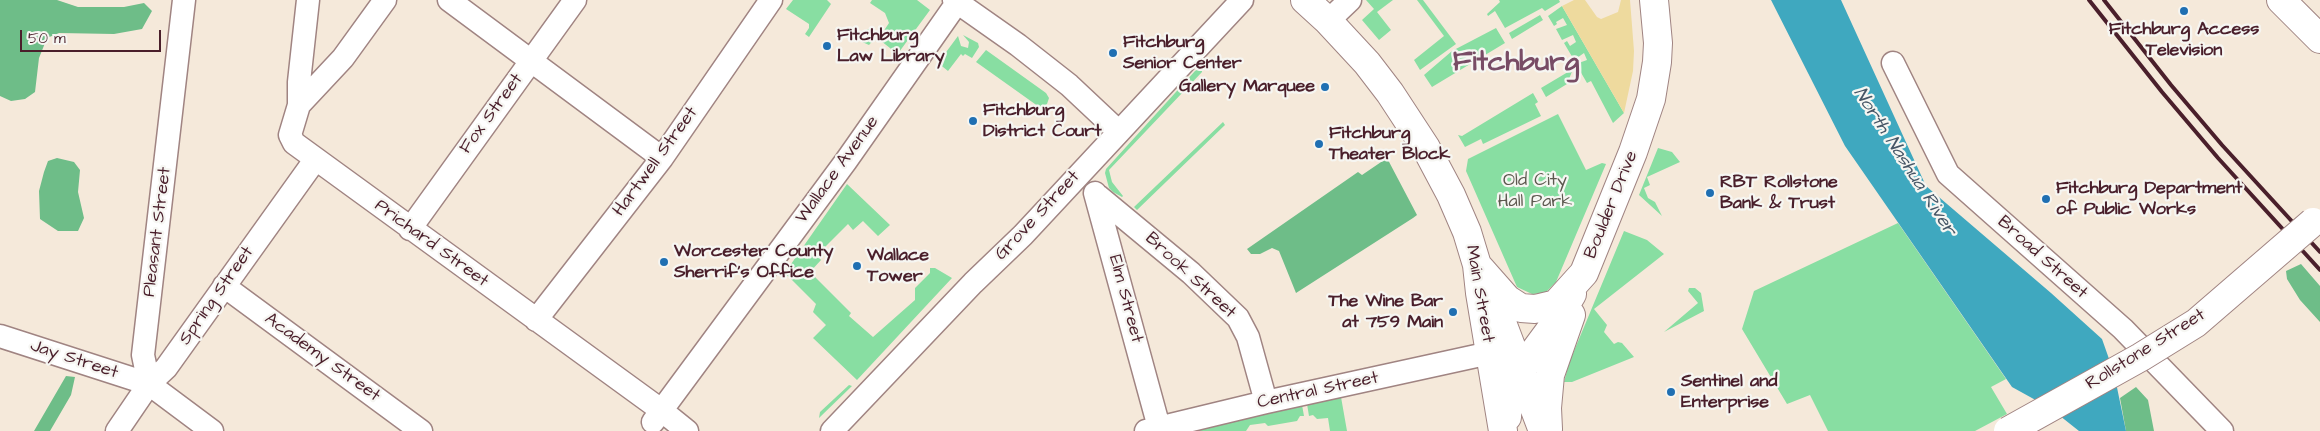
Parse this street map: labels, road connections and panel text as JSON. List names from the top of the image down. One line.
{"streets":{"main road":["Boulder Drive","Main Street","Rollstone Street"],"street":["Fox Street","Hartwell Street","Wallace Avenue","Grove Street","Pleasant Street","Prichard Street","Broad Street","Brook Street","Spring Street","Elm Street","Academy Street","Jay Street","Central Street"]},"crossings":[["Fox Street","Prichard Street"],["Hartwell Street","Prichard Street"],["Wallace Avenue","Prichard Street"],["Boulder Drive","Main Street"],["Grove Street","Elm Street"],["Pleasant Street","Spring Street"],["Pleasant Street","Jay Street"],["Prichard Street","Spring Street"],["Brook Street","Elm Street"],["Brook Street","Central Street"],["Main Street","Central Street"],["Spring Street","Academy Street"],["Spring Street","Jay Street"],["Elm Street","Central Street"]],"districts":["Fitchburg"],"water":["North Nashua River"],"parks":["Old City Hall Park"],"places":["Fitchburg Access Television","Fitchburg Law Library","Fitchburg Senior Center","Gallery Marquee","Fitchburg District Court","Fitchburg Theater Block","RBT Rollstone Bank & Trust","Fitchburg Department of Public Works","Worcester County Sherrif's Office","Wallace Tower","The Wine Bar at 759 Main","Sentinel and Enterprise"],"scale_bar":"50 m"}
